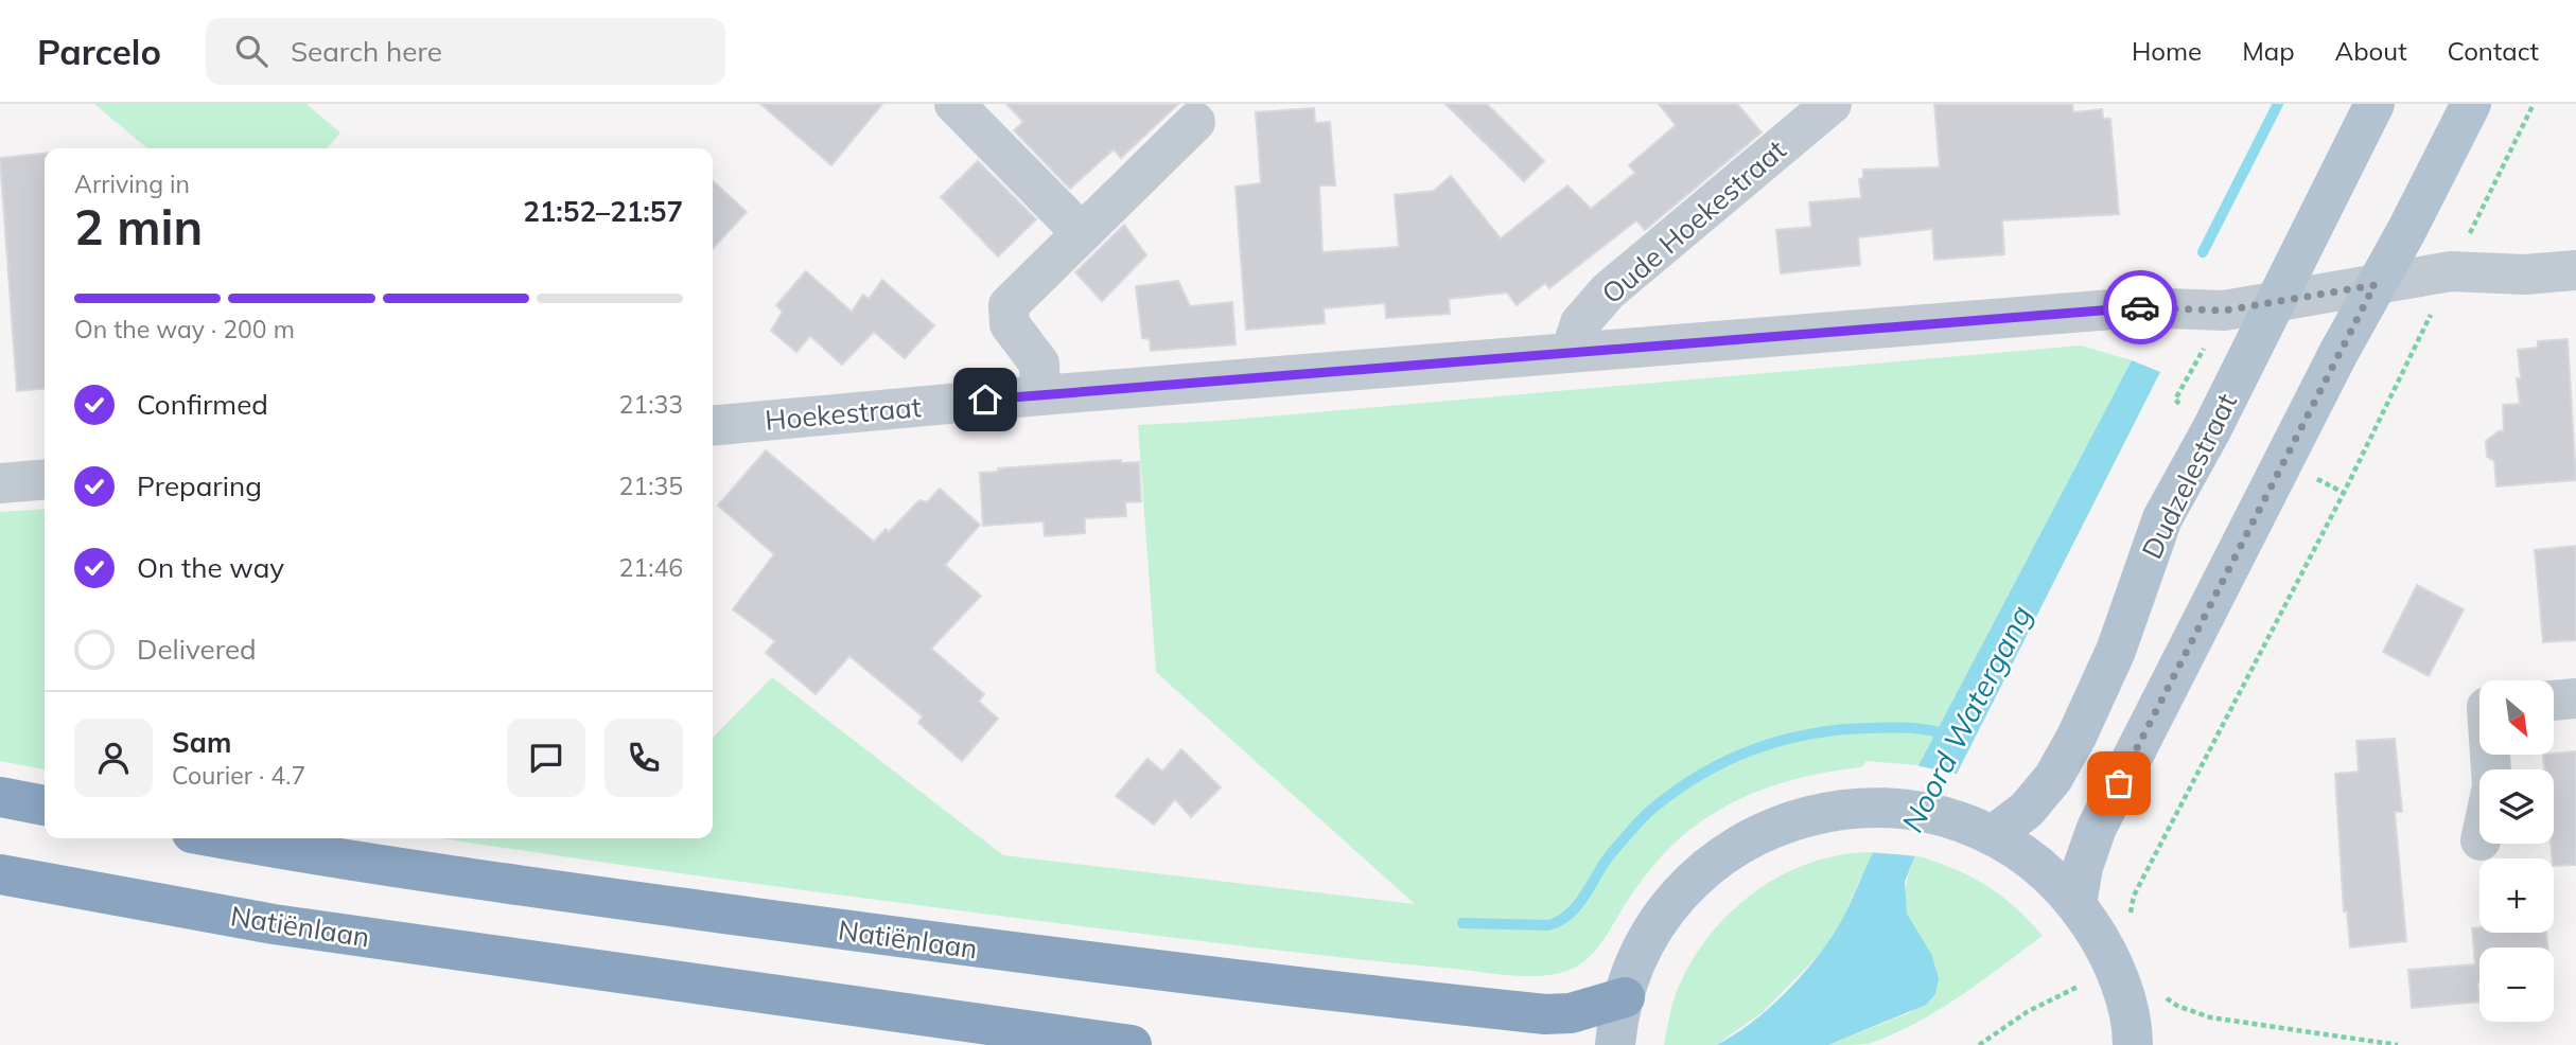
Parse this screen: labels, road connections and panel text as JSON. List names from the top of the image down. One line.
{"streets":{"highway":["Natiënlaan"],"main road":["Dudzelestraat"],"street":["Oude Hoekestraat","Hoekestraat"]},"crossings":[["Oude Hoekestraat","Hoekestraat"],["Hoekestraat","Dudzelestraat"]],"water":["Noord Watergang"],"north":"bottom right","page":{"header":"Parcelo","search":"Search here","nav":["Home","Map","About","Contact"],"heading":["2 min","Arriving in","21:52–21:57"],"panel":["Sam","Courier · 4.7"],"bar":"On the way · 200 m","list":[["Confirmed","21:33"],["Preparing","21:35"],["On the way","21:46"],"Delivered"],"map_buttons":["+","−"]}}
